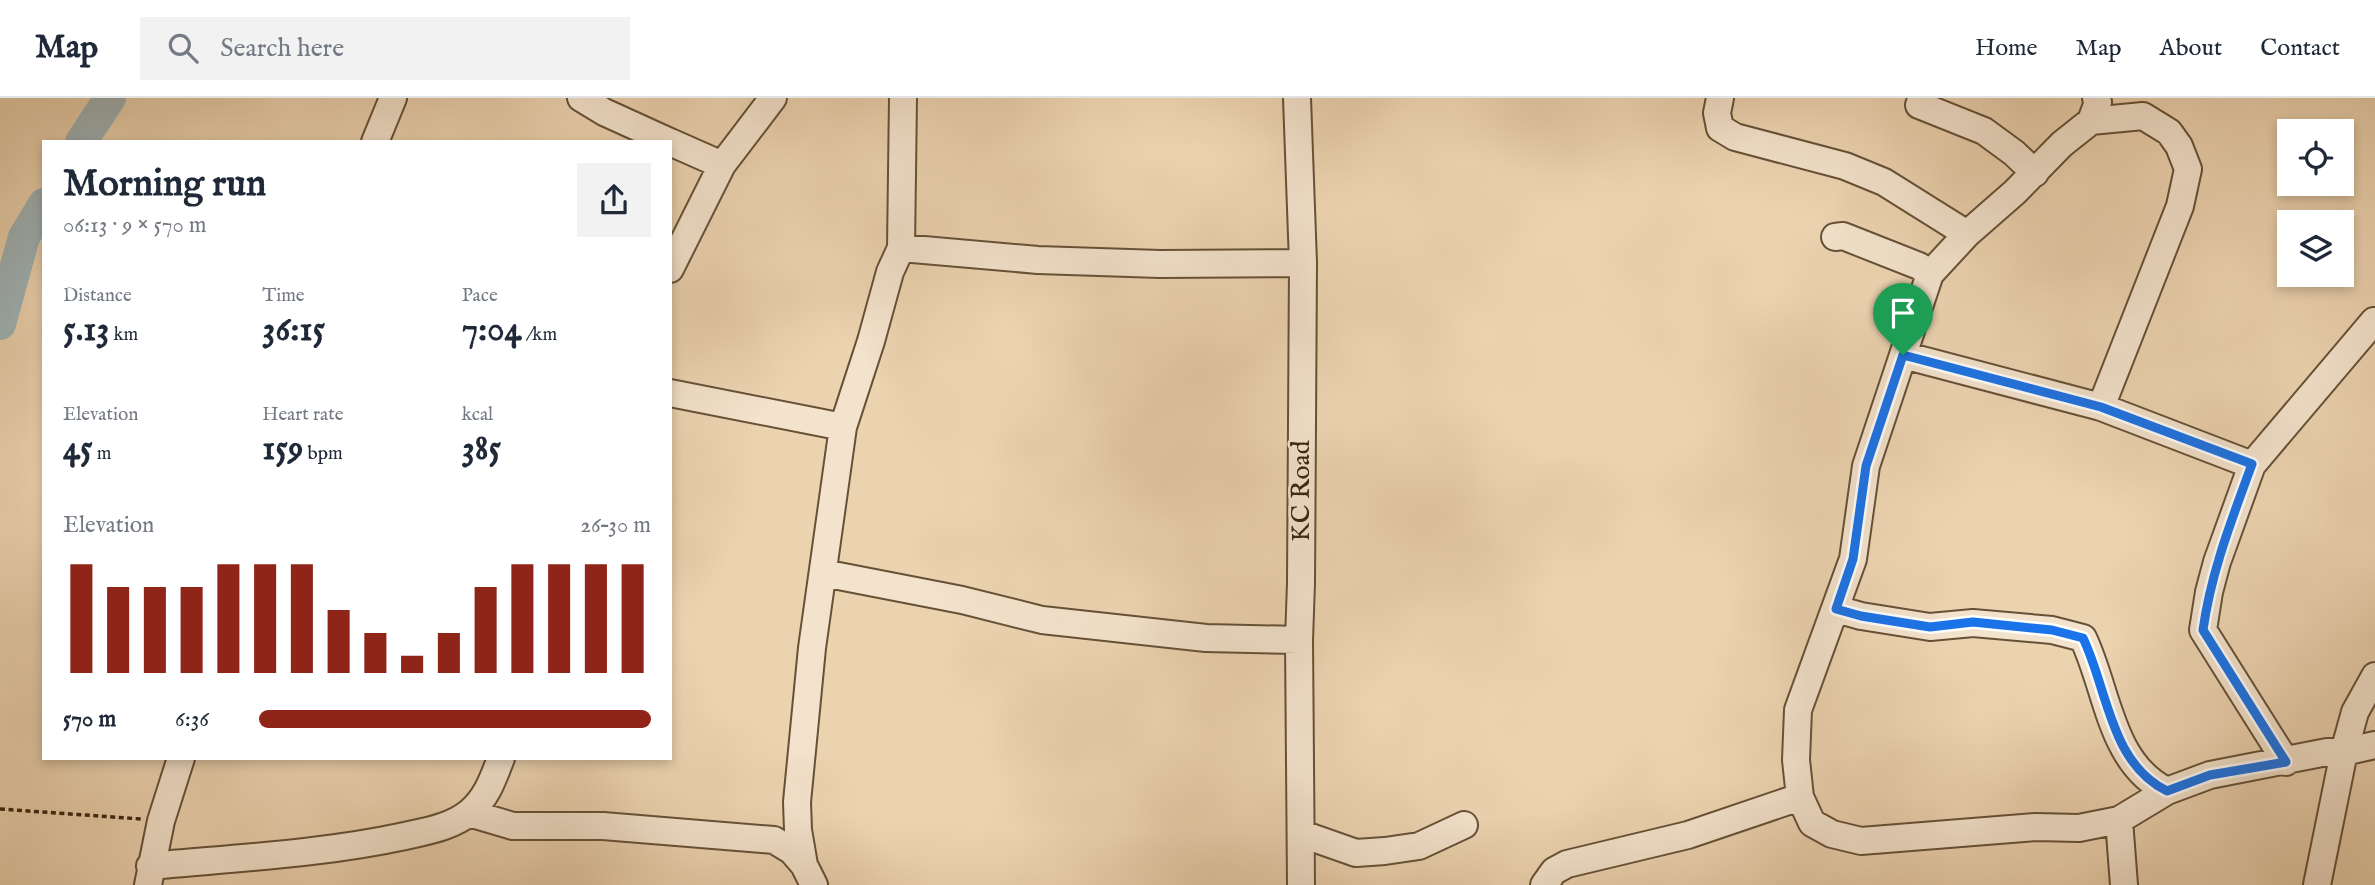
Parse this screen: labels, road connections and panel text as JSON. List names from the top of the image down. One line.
{"streets":{"street":["KC Road"]},"page":{"header":"Map","search":"Search here","nav":["Home","Map","About","Contact"],"heading":["Morning run","06:13 · 9 × 570 m"],"stats":[["Distance","5.13 km"],["Time","36:15"],["Pace","7:04 /km"],["Elevation","45 m"],["Heart rate","159 bpm"],["kcal","385"]],"chart":["Elevation","26–30 m"],"list":[{"name":"570 m","note":"6:36"}]}}
